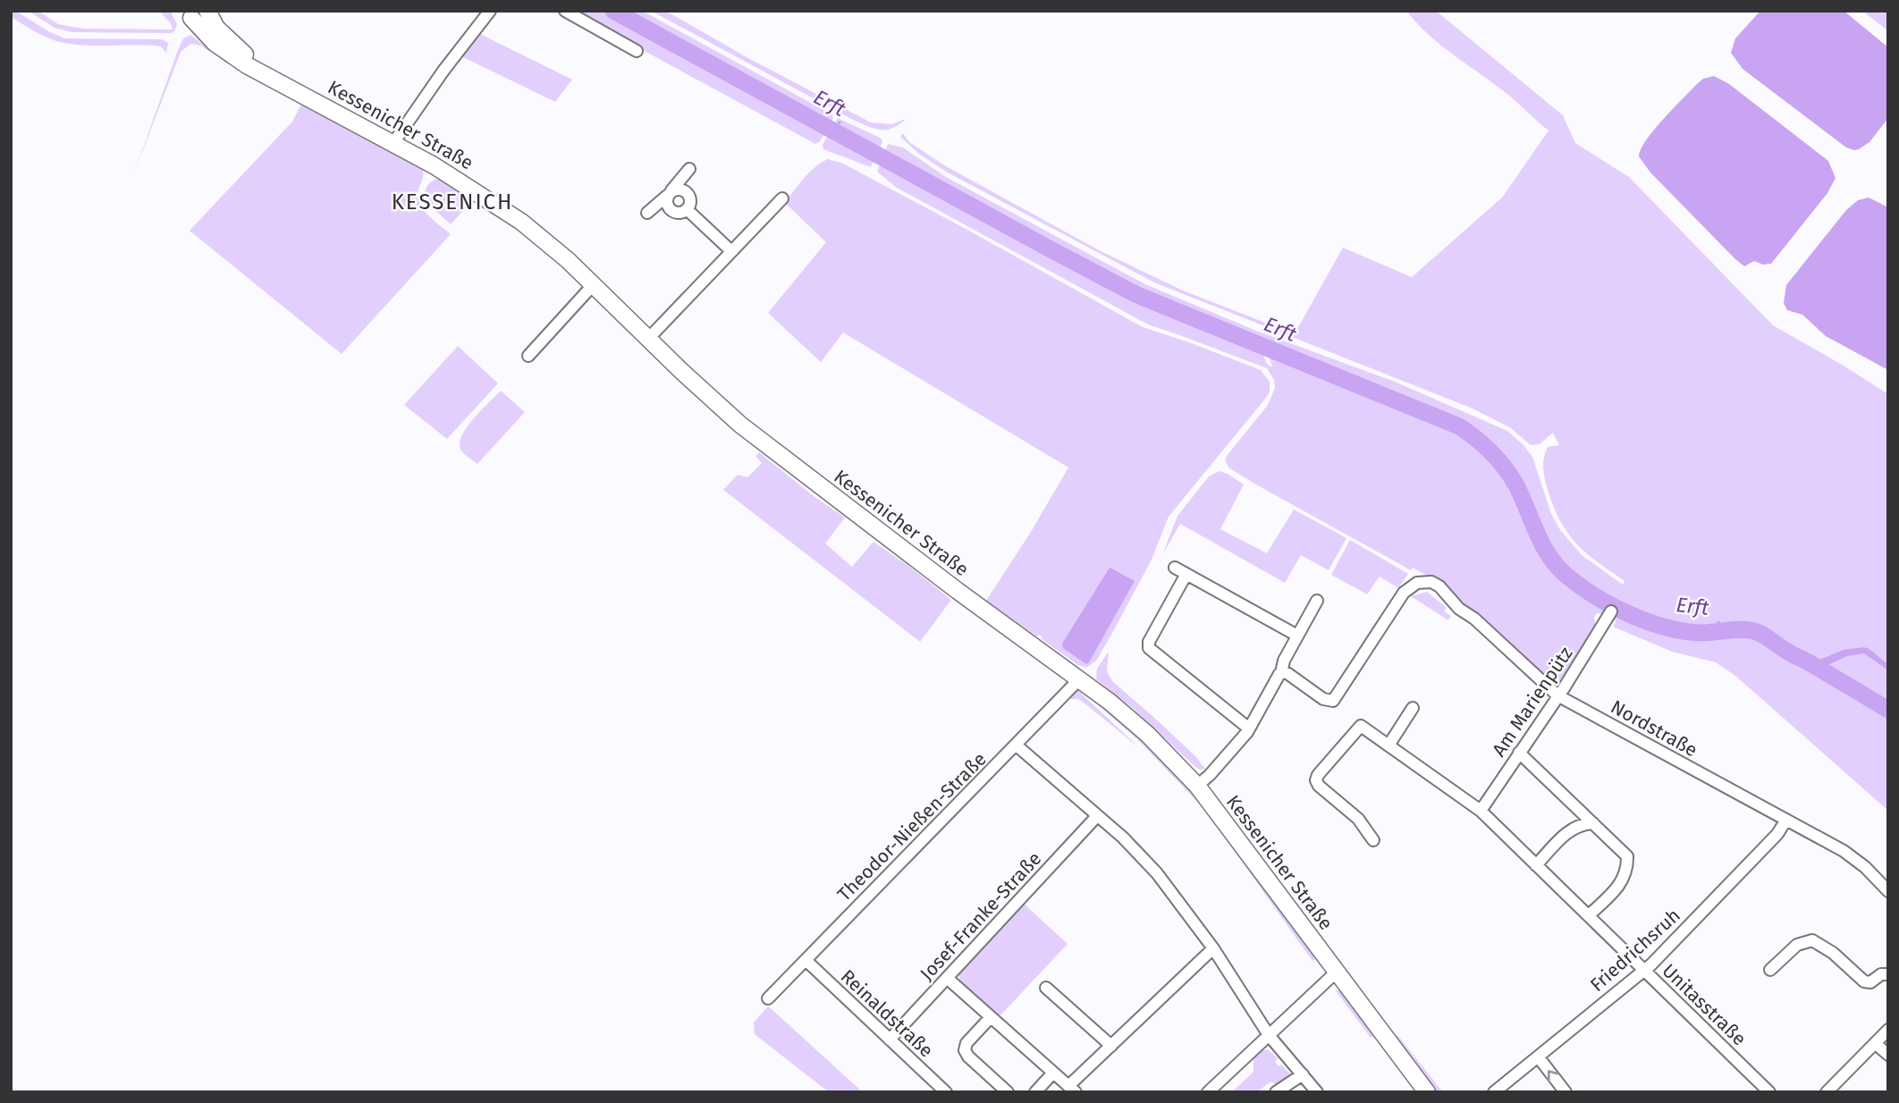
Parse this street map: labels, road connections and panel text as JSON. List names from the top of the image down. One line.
{"streets":{"main road":["Kessenicher Straße"],"street":["Am Marienpütz","Nordstraße","Theodor-Nießen-Straße","Josef-Franke-Straße","Friedrichsruh","Unitasstraße","Reinaldstraße"]},"crossings":[["Kessenicher Straße","Theodor-Nießen-Straße"],["Am Marienpütz","Nordstraße"],["Am Marienpütz","Unitasstraße"],["Nordstraße","Friedrichsruh"],["Theodor-Nießen-Straße","Reinaldstraße"],["Josef-Franke-Straße","Reinaldstraße"],["Friedrichsruh","Unitasstraße"]],"districts":["KESSENICH"],"water":["Erft"]}
